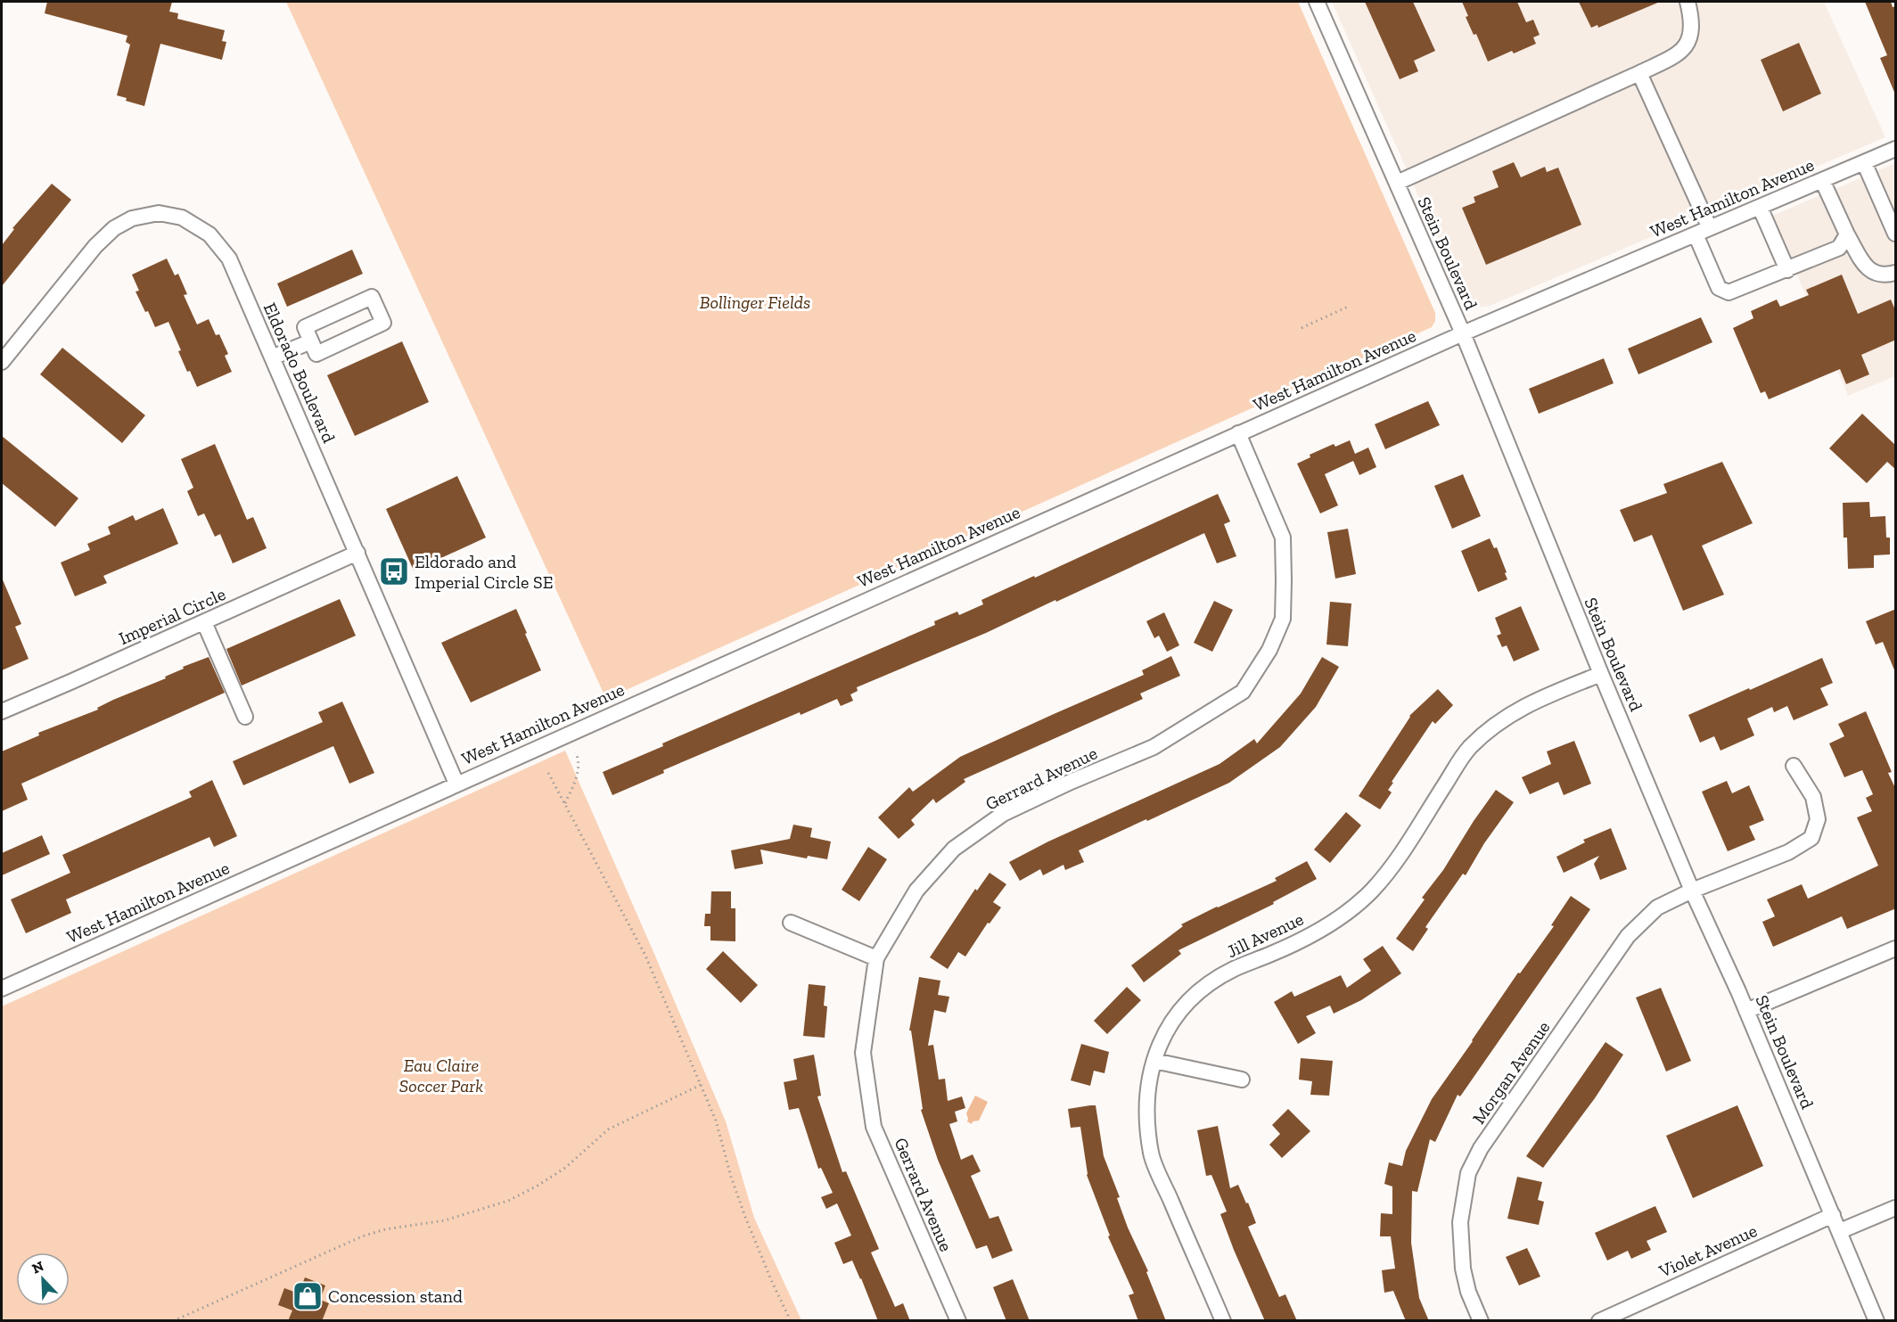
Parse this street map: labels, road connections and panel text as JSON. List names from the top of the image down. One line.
{"streets":{"street":["West Hamilton Avenue","Stein Boulevard","Eldorado Boulevard","Imperial Circle","Gerrard Avenue","Jill Avenue","Morgan Avenue","Violet Avenue"]},"crossings":[["West Hamilton Avenue","Stein Boulevard"],["West Hamilton Avenue","Eldorado Boulevard"],["West Hamilton Avenue","Gerrard Avenue"],["Stein Boulevard","Jill Avenue"],["Stein Boulevard","Morgan Avenue"],["Stein Boulevard","Violet Avenue"],["Eldorado Boulevard","Imperial Circle"]],"parks":["Bollinger Fields","Eau Claire Soccer Park"],"places":{"bus stop":["Eldorado and Imperial Circle SE"],"shop":["Concession stand"]},"north":"top left"}
